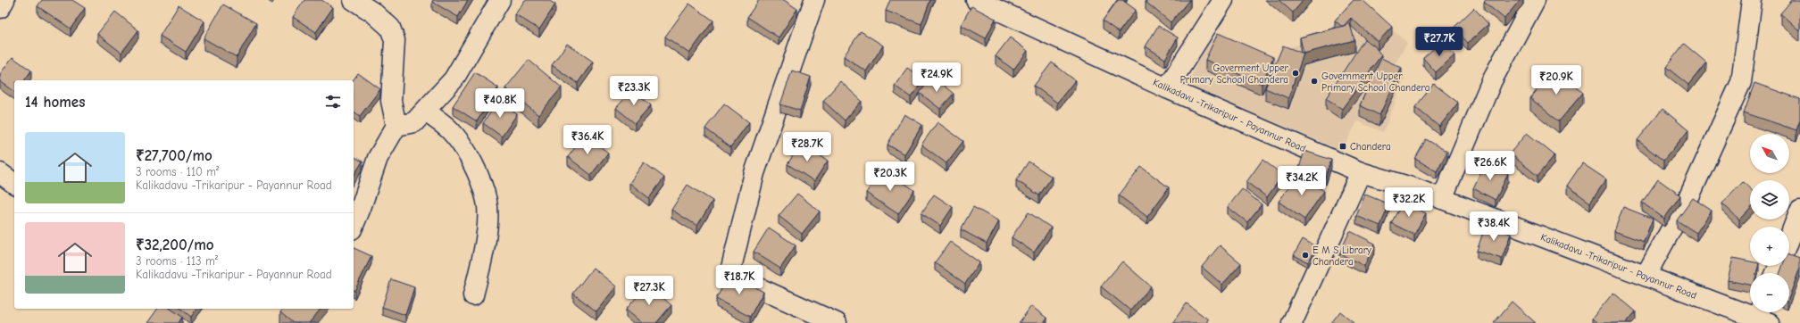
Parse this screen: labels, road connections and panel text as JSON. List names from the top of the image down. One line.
{"streets":{"street":["Kalikadavu -Trikaripur - Payannur Road"]},"places":{"other":["Goverment Upper Primary School Chandera","Government Upper Primary School Chandera","E M S Library Chandera"],"transit":["Chandera"]},"north":"top left","page":{"price":["₹27.7K","₹24.9K","₹20.9K","₹23.3K","₹40.8K","₹36.4K","₹28.7K","₹26.6K","₹20.3K","₹34.2K","₹32.2K","₹38.4K","₹18.7K","₹27.3K"],"heading":"14 homes","list":[{"name":"₹27,700/mo","note":"3 rooms · 110 m² · Kalikadavu -Trikaripur - Payannur Road"},{"name":"₹32,200/mo","note":"3 rooms · 113 m² · Kalikadavu -Trikaripur - Payannur Road"}],"map_buttons":["+","−"]}}
